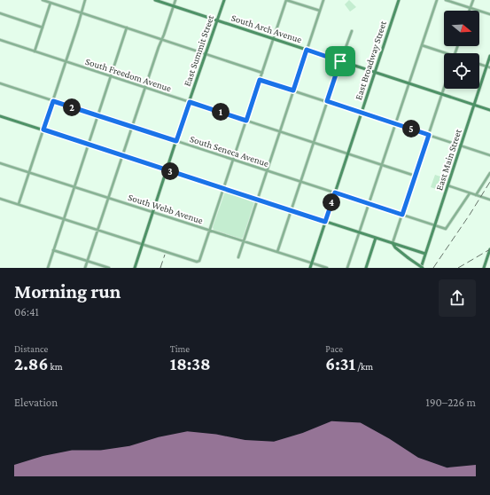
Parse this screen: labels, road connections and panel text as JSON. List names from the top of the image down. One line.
{"streets":{"street":["South Arch Avenue","East Summit Street","East Broadway Street","South Freedom Avenue","South Seneca Avenue","East Main Street","South Webb Avenue"]},"crossings":[["South Arch Avenue","East Summit Street"],["South Arch Avenue","East Broadway Street"],["South Arch Avenue","East Main Street"],["East Summit Street","South Freedom Avenue"],["East Summit Street","South Seneca Avenue"],["East Summit Street","South Webb Avenue"],["East Broadway Street","South Freedom Avenue"],["East Broadway Street","South Seneca Avenue"],["East Broadway Street","South Webb Avenue"],["South Seneca Avenue","East Main Street"]],"north":"right","page":{"pins":["2","1","5","3","4"],"heading":["Morning run","06:41"],"stats":[["Distance","2.86 km"],["Time","18:38"],["Pace","6:31 /km"]],"chart":["Elevation","190–226 m"]}}
